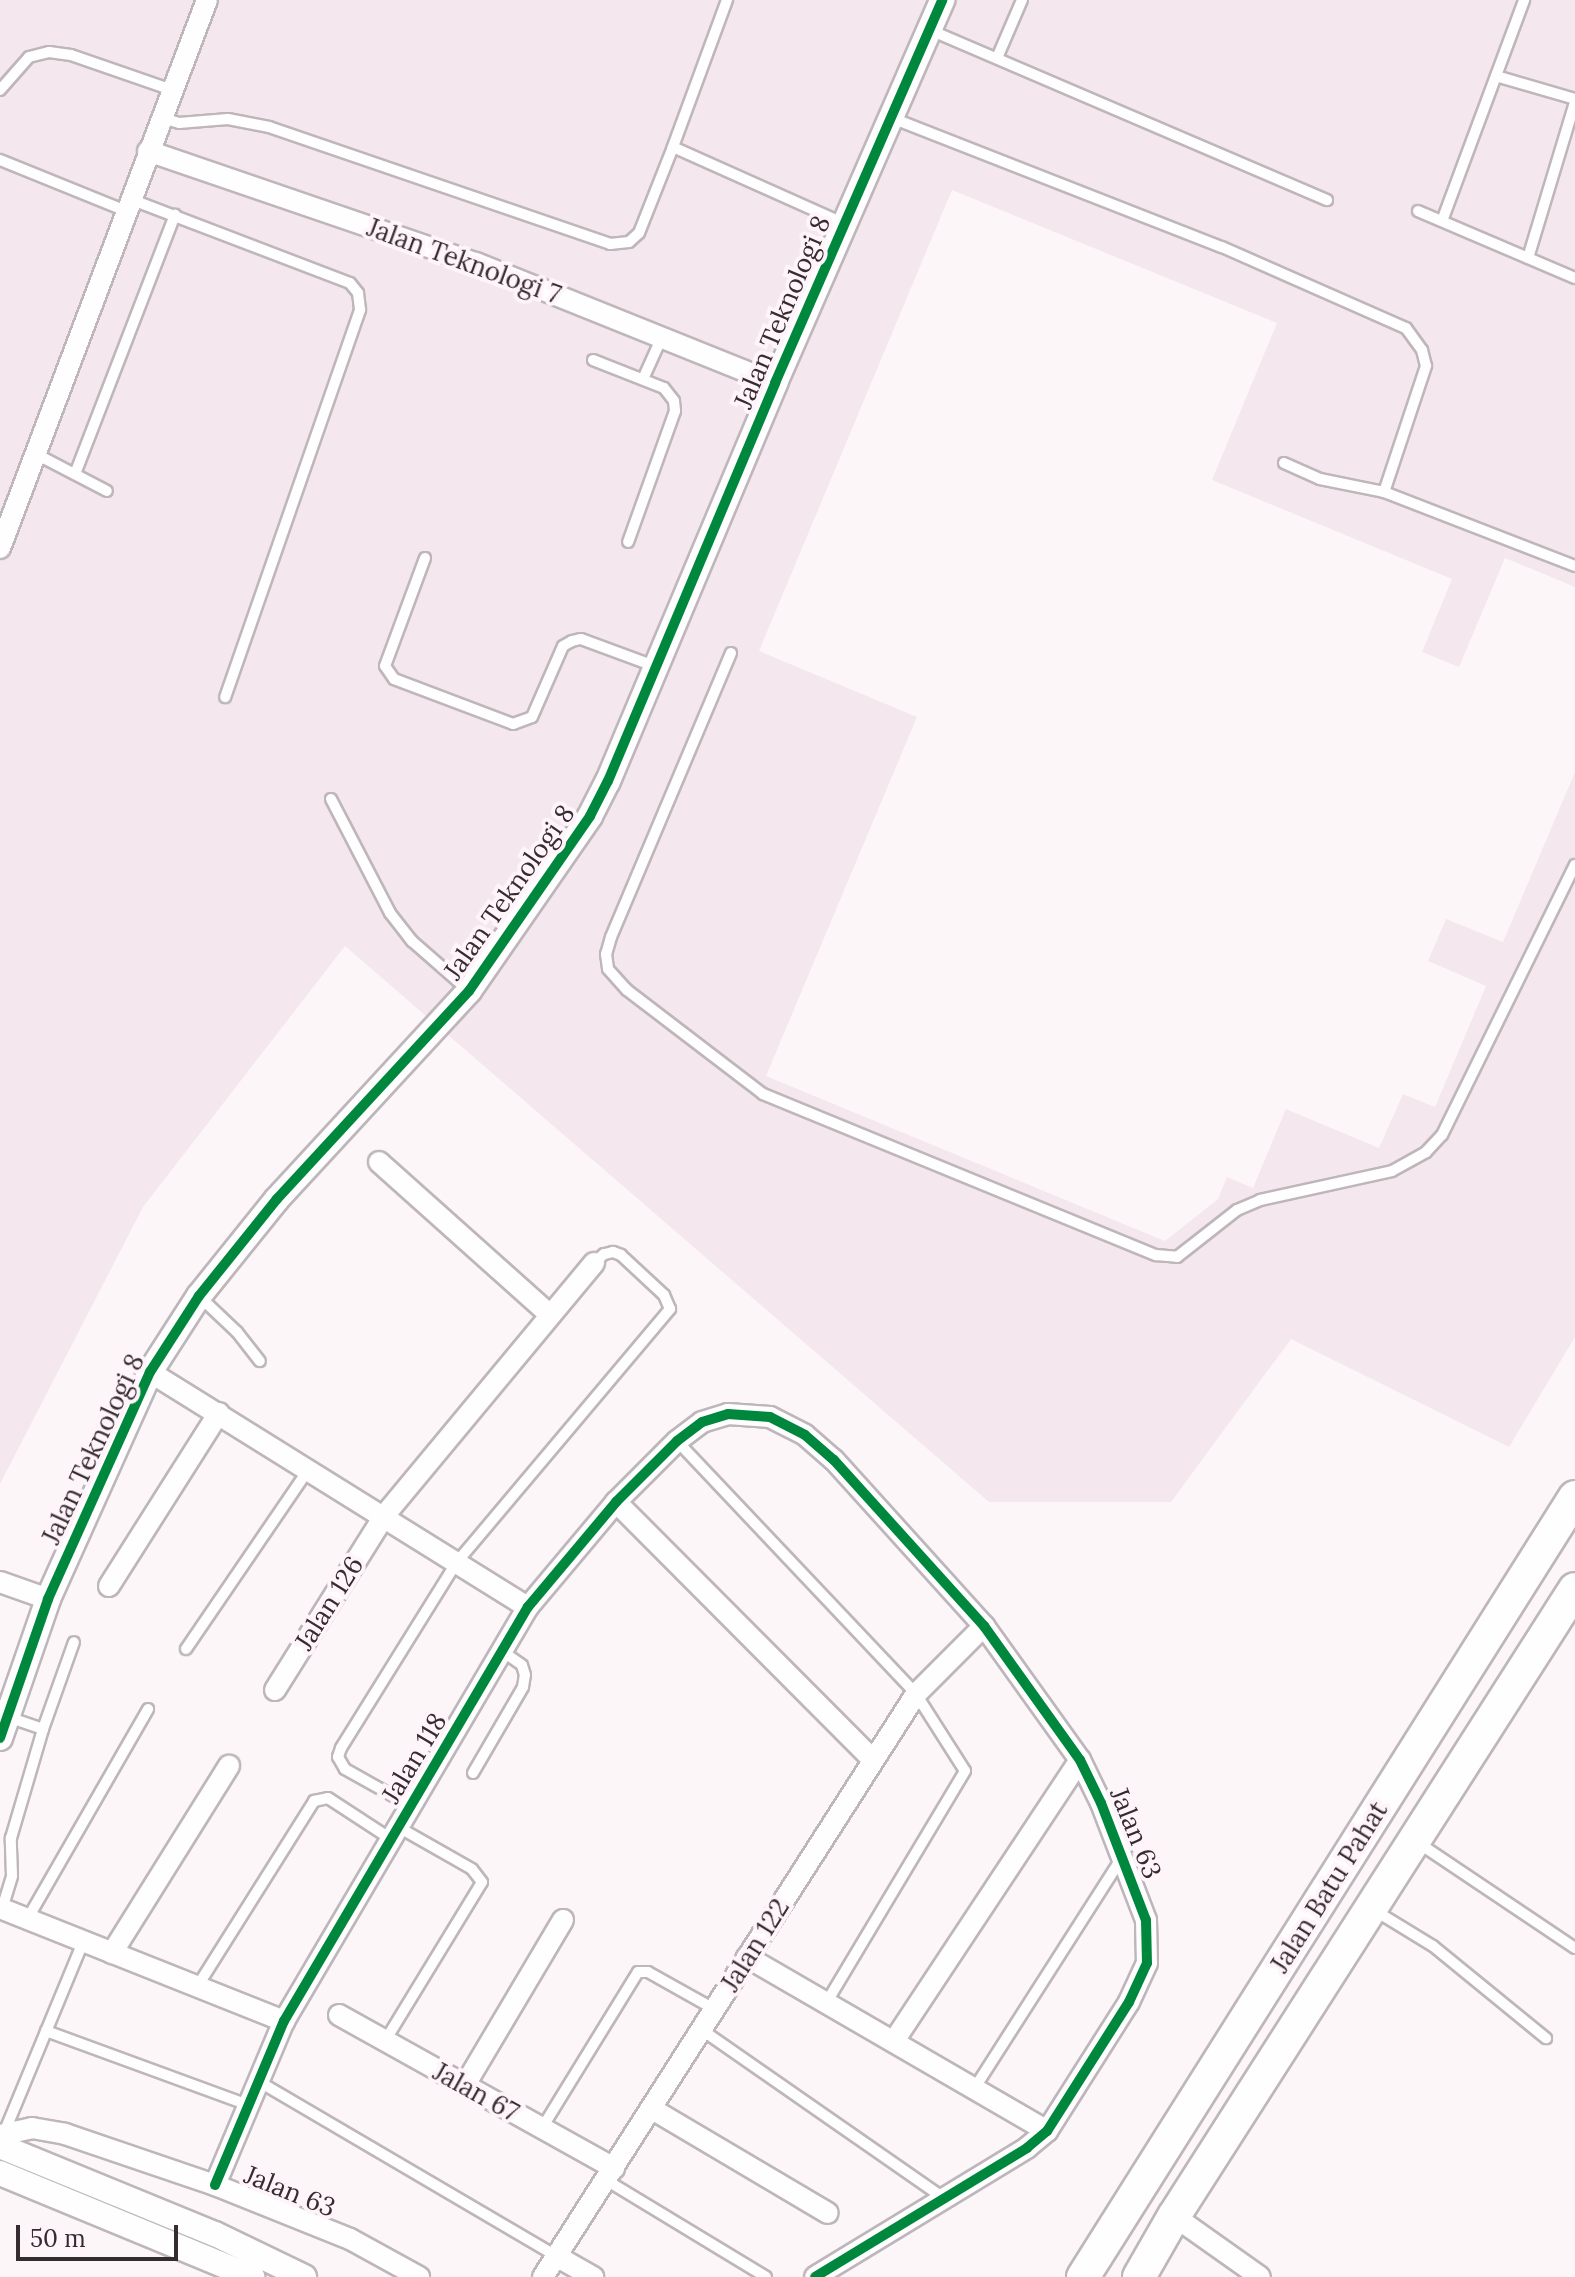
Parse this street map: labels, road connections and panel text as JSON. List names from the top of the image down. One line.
{"streets":{"highway":["Jalan Batu Pahat"],"street":["Jalan Teknologi 7","Jalan Teknologi 8","Jalan 126","Jalan 118","Jalan 63","Jalan 122","Jalan 67"]},"crossings":[["Jalan Teknologi 7","Jalan Teknologi 8"],["Jalan 118","Jalan 63"],["Jalan 63","Jalan 122"],["Jalan 122","Jalan 67"]],"scale_bar":"50 m"}
